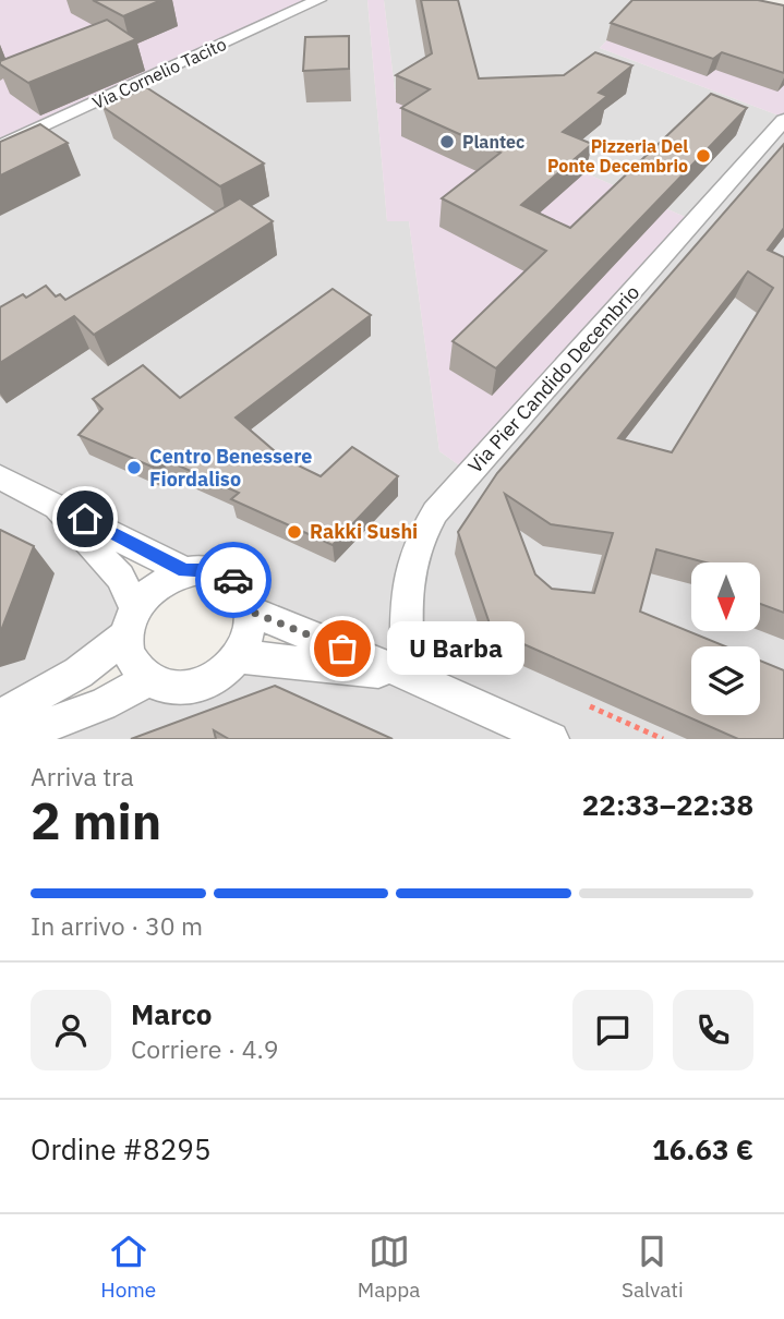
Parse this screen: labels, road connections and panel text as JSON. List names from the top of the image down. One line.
{"streets":{"street":["Via Cornelio Tacito","Via Pier Candido Decembrio"]},"places":["Plantec","Pizzeria Del Ponte Decembrio","Centro Benessere Fiordaliso","Rakki Sushi","U Barba"],"north":"bottom","page":{"bubble":"U Barba","heading":["2 min","Arriva tra","22:33–22:38"],"panel":["Marco","Corriere · 4.9","Ordine #8295","16.63 €"],"bar":"In arrivo · 30 m","tabs":["Home","Mappa","Salvati"]}}
